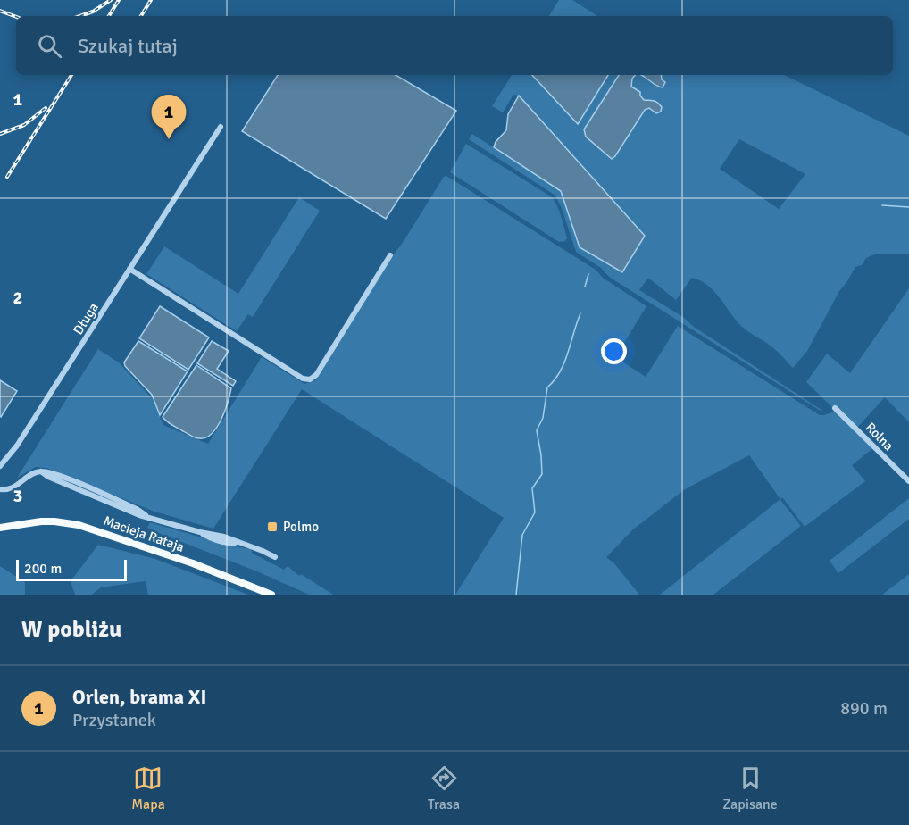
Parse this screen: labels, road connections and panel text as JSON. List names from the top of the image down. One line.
{"streets":{"main road":["Macieja Rataja"],"street":["Długa","Rolna"]},"places":{"transit":["Polmo"]},"scale_bar":"200 m","page":{"search":"Szukaj tutaj","pins":"1","scale":"200 m","heading":"W pobliżu","list":[{"mark":"1","name":"Orlen, brama XI","note":"Przystanek","value":"890 m"}],"nav":["Mapa","Trasa","Zapisane"]},"grid":{"rows":["1","2","3"]}}
